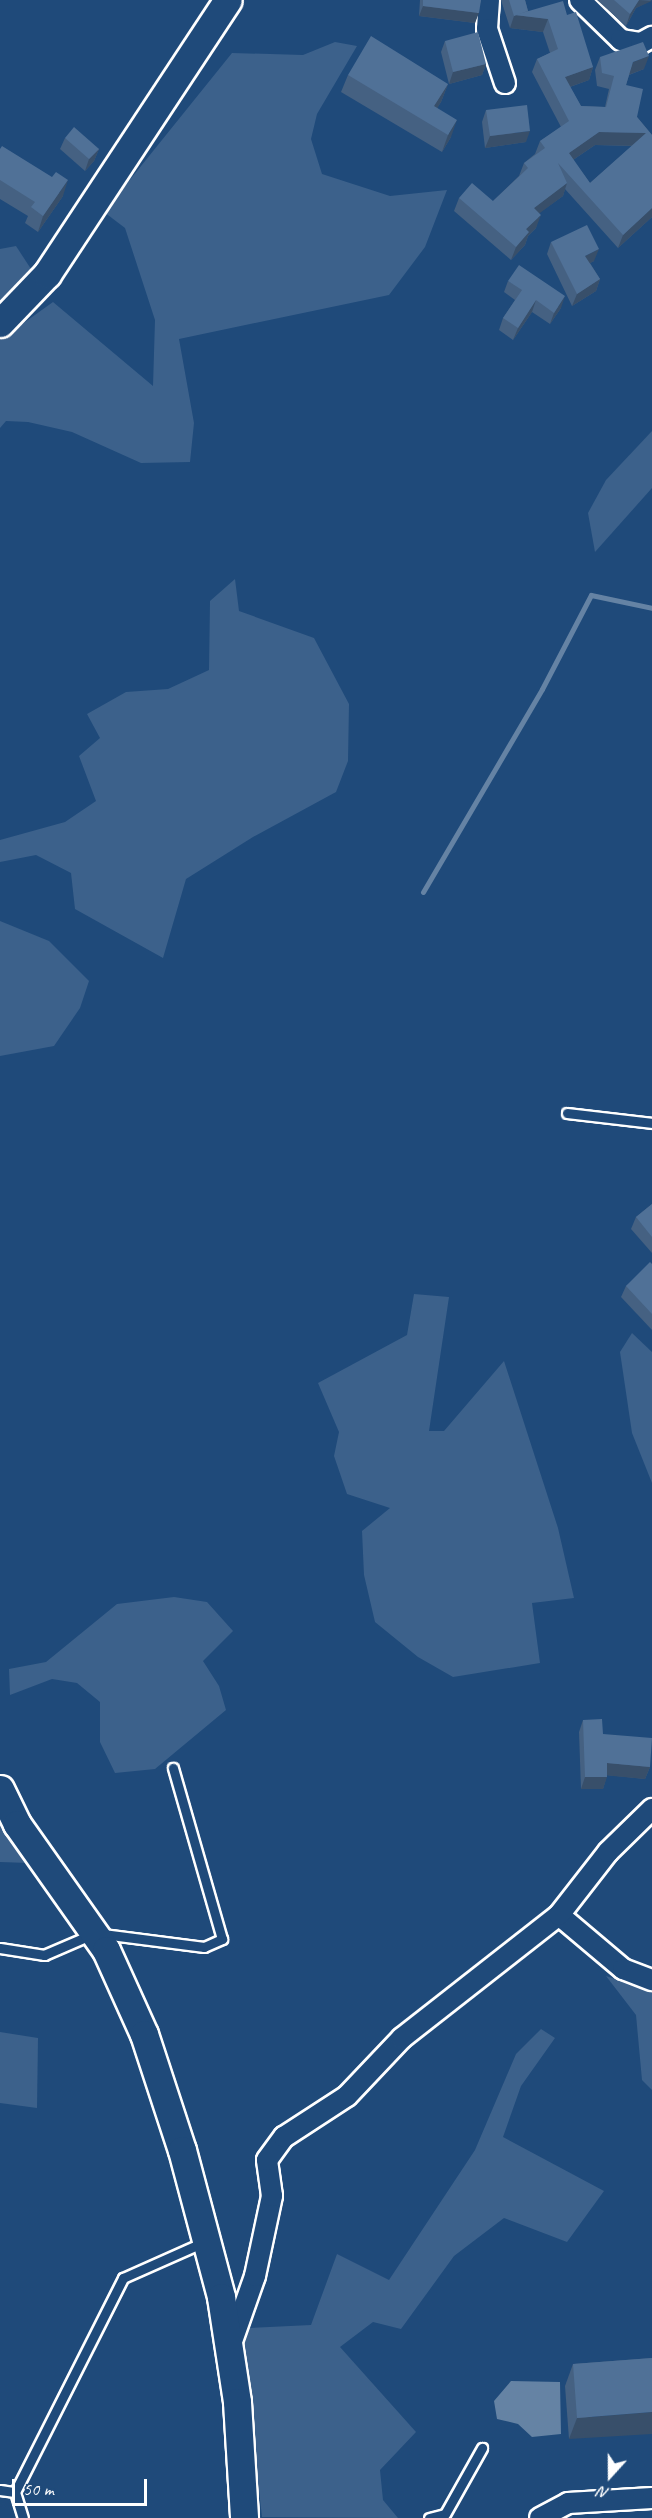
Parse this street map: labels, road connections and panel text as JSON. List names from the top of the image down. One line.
{"scale_bar":"50 m","north":"bottom"}
